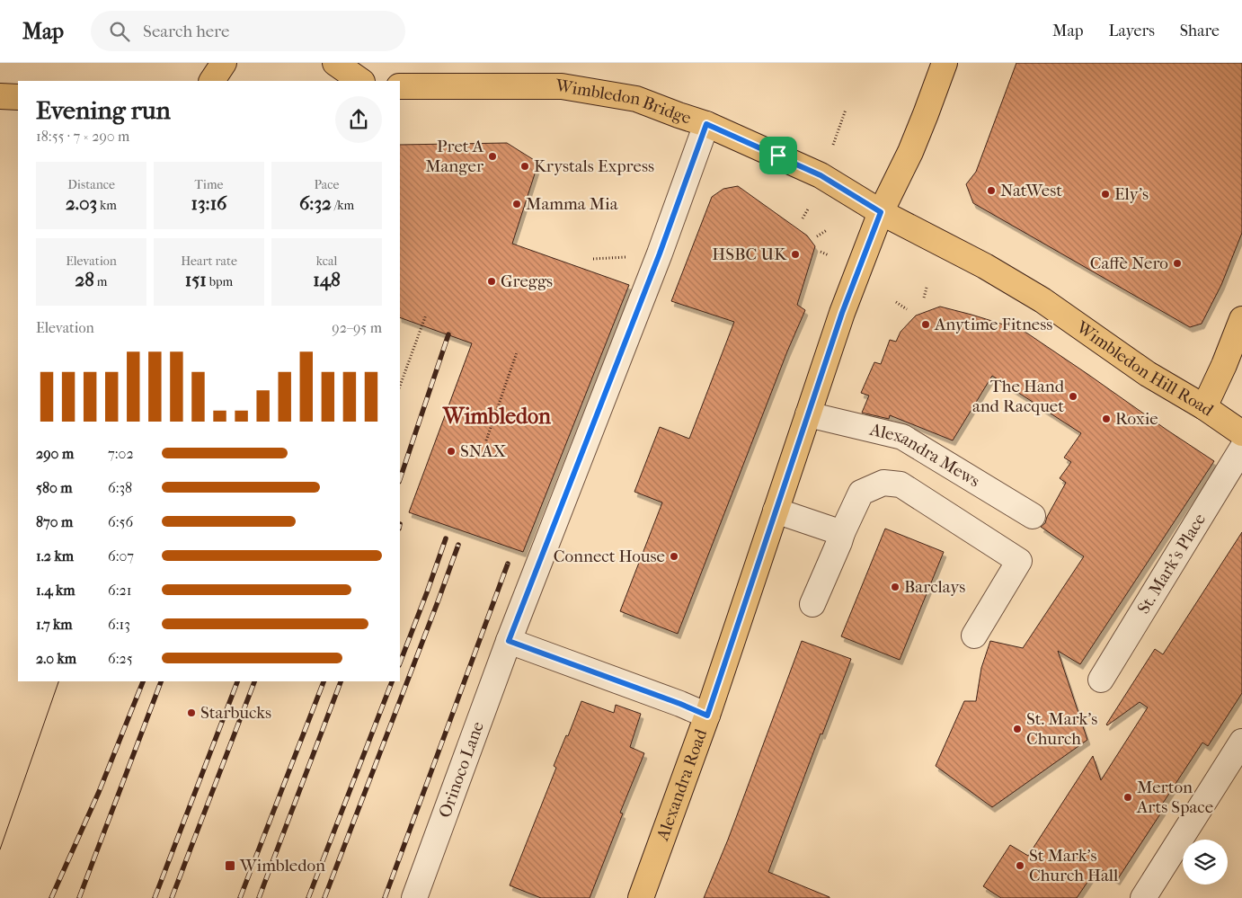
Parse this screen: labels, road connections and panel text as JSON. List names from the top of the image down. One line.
{"streets":{"main road":["Wimbledon Bridge","Wimbledon Hill Road","Alexandra Road"],"street":["Alexandra Mews","St. Mark's Place","Orinoco Lane"]},"crossings":[["Wimbledon Bridge","Wimbledon Hill Road"],["Wimbledon Bridge","Orinoco Lane"],["Wimbledon Bridge","Alexandra Road"],["Wimbledon Hill Road","Alexandra Road"],["Alexandra Mews","Alexandra Road"]],"districts":["Wimbledon"],"places":{"other":["Pret A Manger","Krystals Express","NatWest","Ely's","Mamma Mia","HSBC UK","Caffè Nero","Greggs","Anytime Fitness","The Hand and Racquet","Roxie","SNAX","Connect House","Barclays","Starbucks","St. Mark's Church","Merton Arts Space","St Mark's Church Hall"],"transit":["Wimbledon"]},"page":{"header":"Map","search":"Search here","nav":["Map","Layers","Share"],"heading":["Evening run","18:55 · 7 × 290 m"],"stats":[["Distance","2.03 km"],["Time","13:16"],["Pace","6:32 /km"],["Elevation","28 m"],["Heart rate","151 bpm"],["kcal","148"]],"chart":["Elevation","92–95 m"],"list":[{"name":"290 m","note":"7:02"},{"name":"580 m","note":"6:38"},{"name":"870 m","note":"6:56"},{"name":"1.2 km","note":"6:07"},{"name":"1.4 km","note":"6:21"},{"name":"1.7 km","note":"6:13"},{"name":"2.0 km","note":"6:25"}]}}
